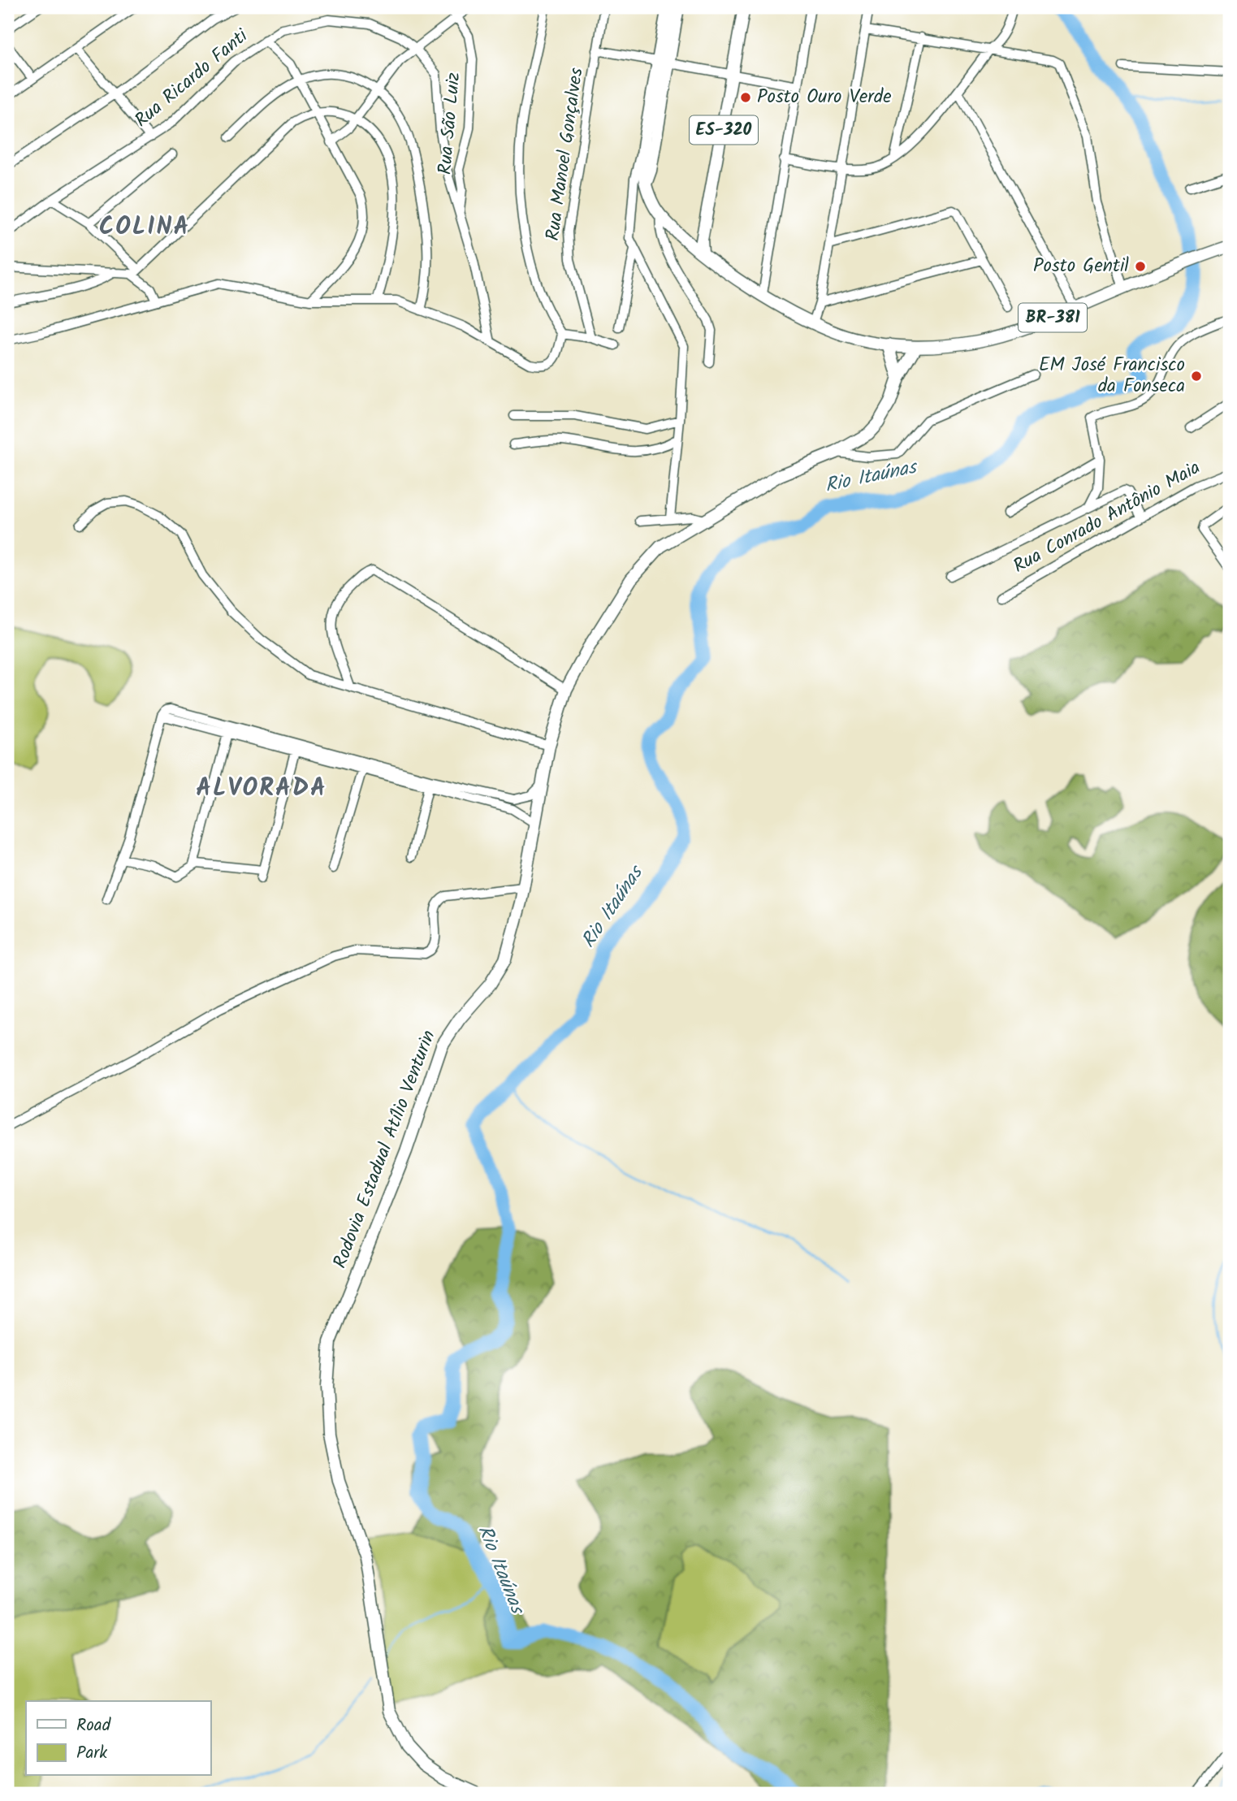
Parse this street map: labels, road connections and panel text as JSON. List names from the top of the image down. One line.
{"streets":{"main road":["ES-320","BR-381","Rodovia Estadual Atílio Venturin"],"street":["Rua Ricardo Fanti","Rua São Luiz","Rua Manoel Gonçalves","Rua Conrado Antônio Maia"]},"crossings":[["Rua Ricardo Fanti","Rua São Luiz"],["BR-381","Rodovia Estadual Atílio Venturin"]],"districts":["COLINA","ALVORADA"],"water":["Rio Itaúnas"],"places":["Posto Ouro Verde","Posto Gentil","EM José Francisco da Fonseca"],"legend":["Road","Park"]}
